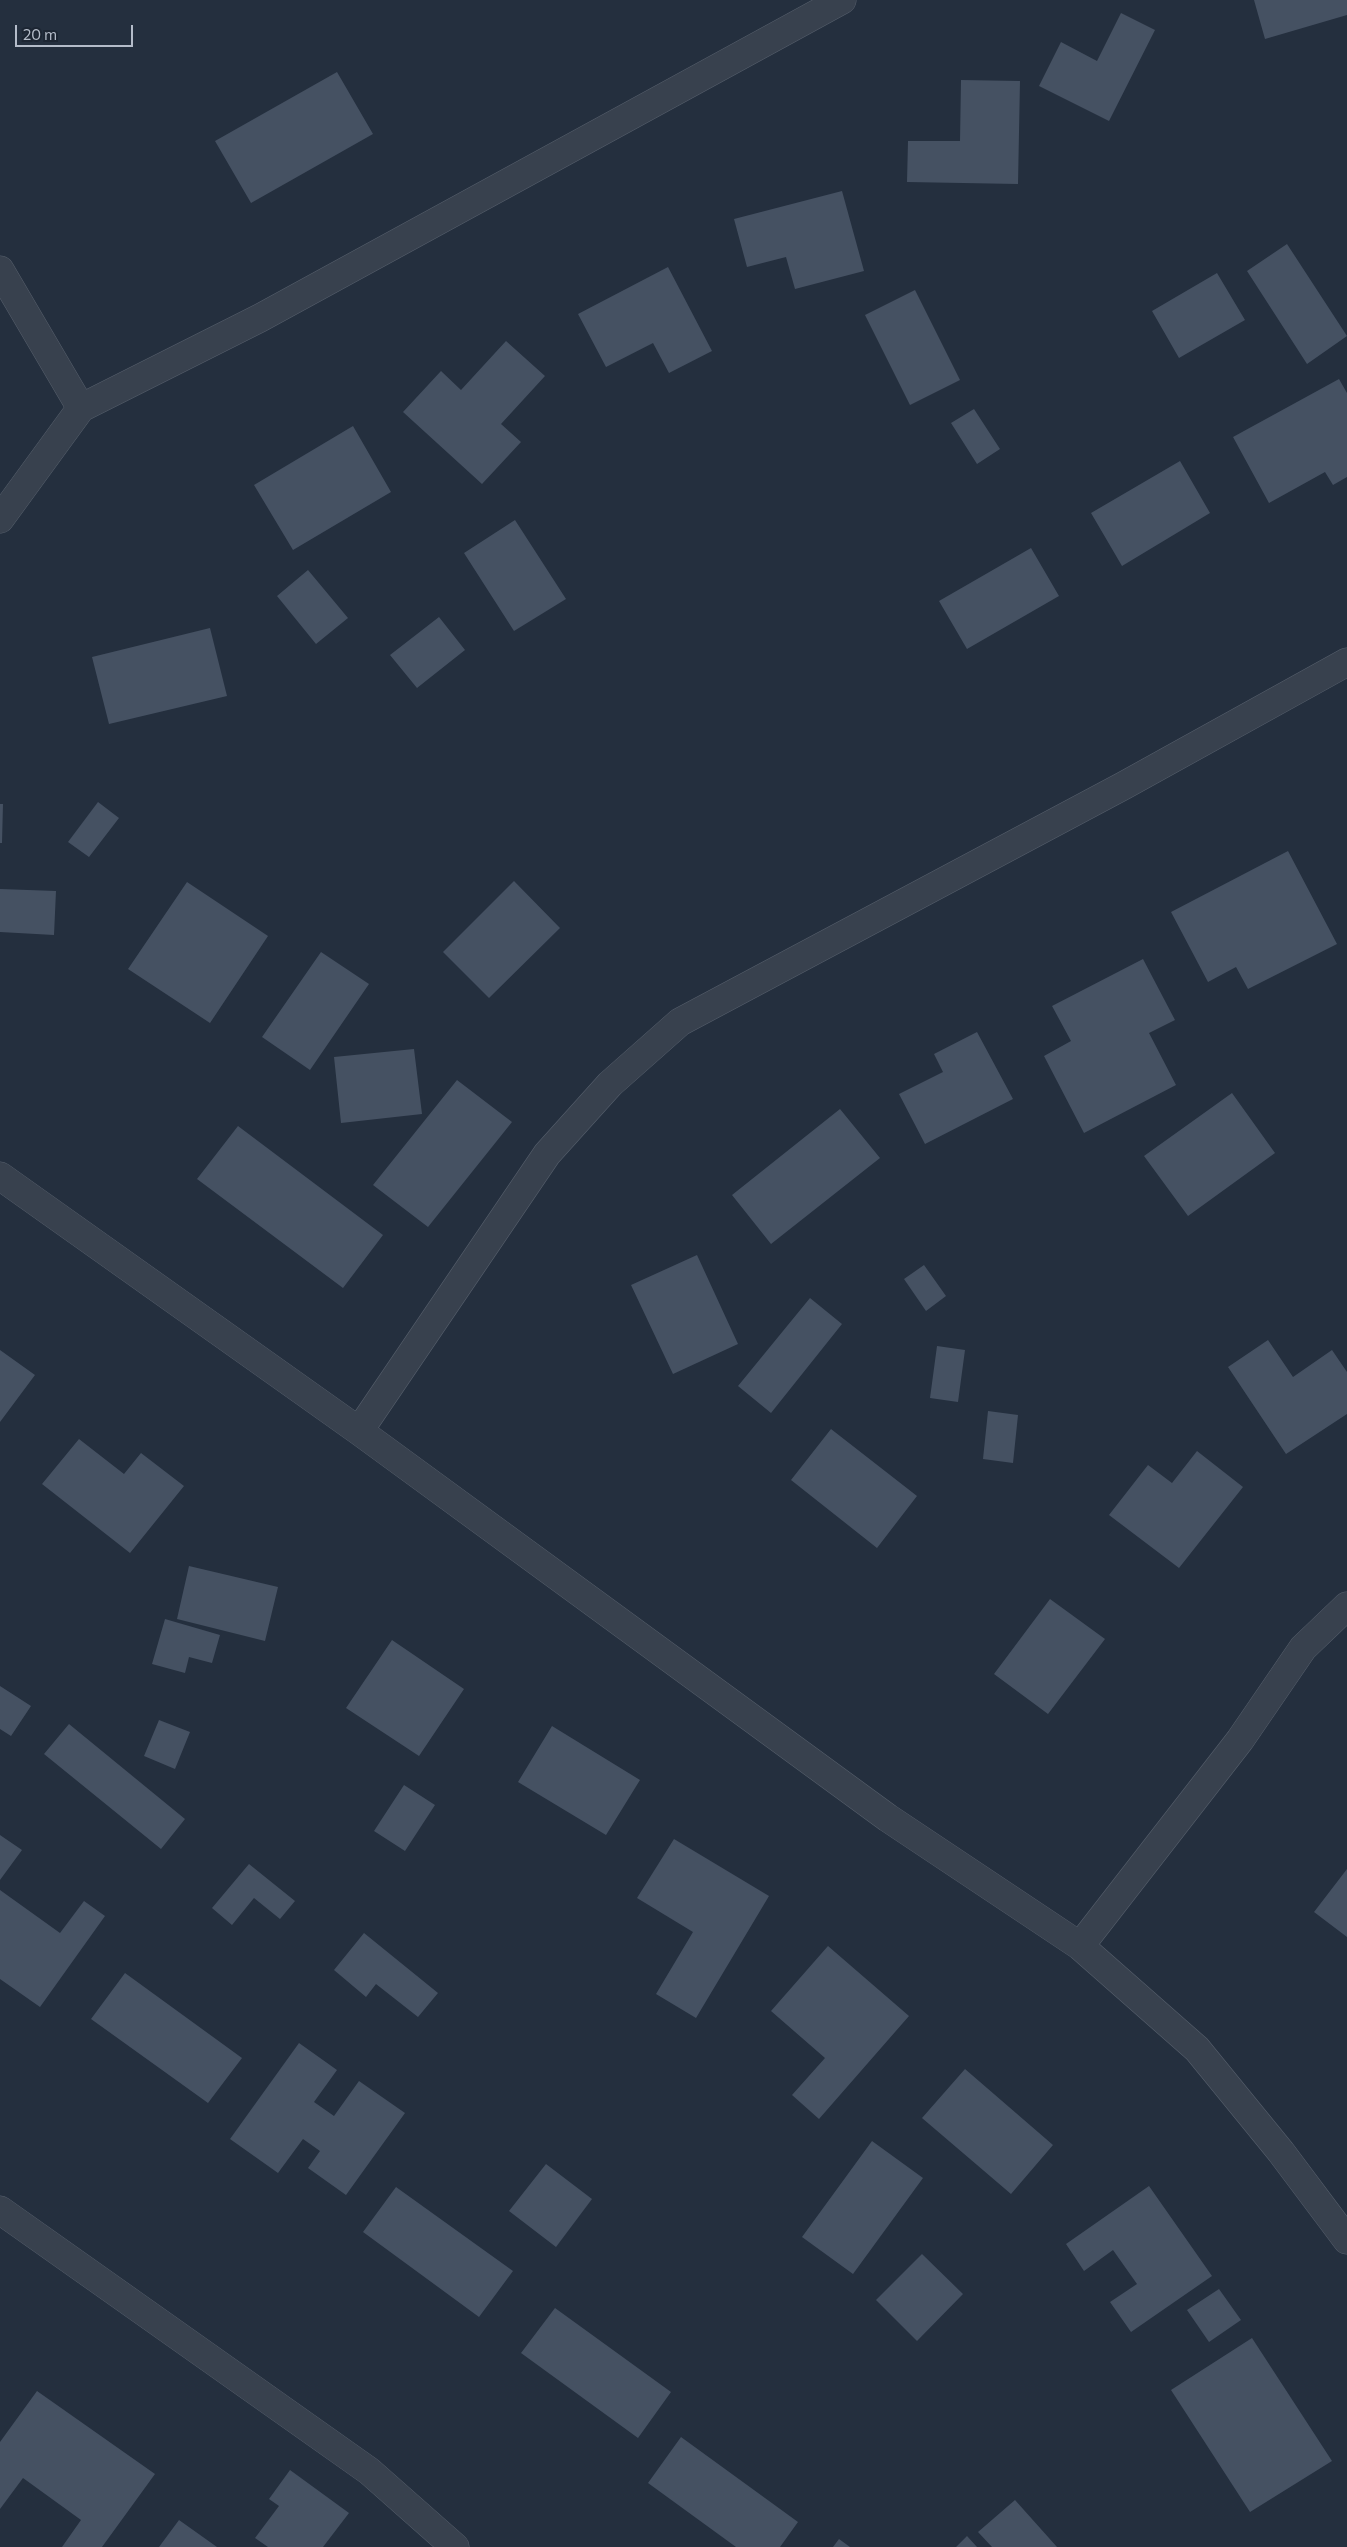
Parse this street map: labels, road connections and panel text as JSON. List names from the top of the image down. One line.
{"scale_bar":"20 m"}
